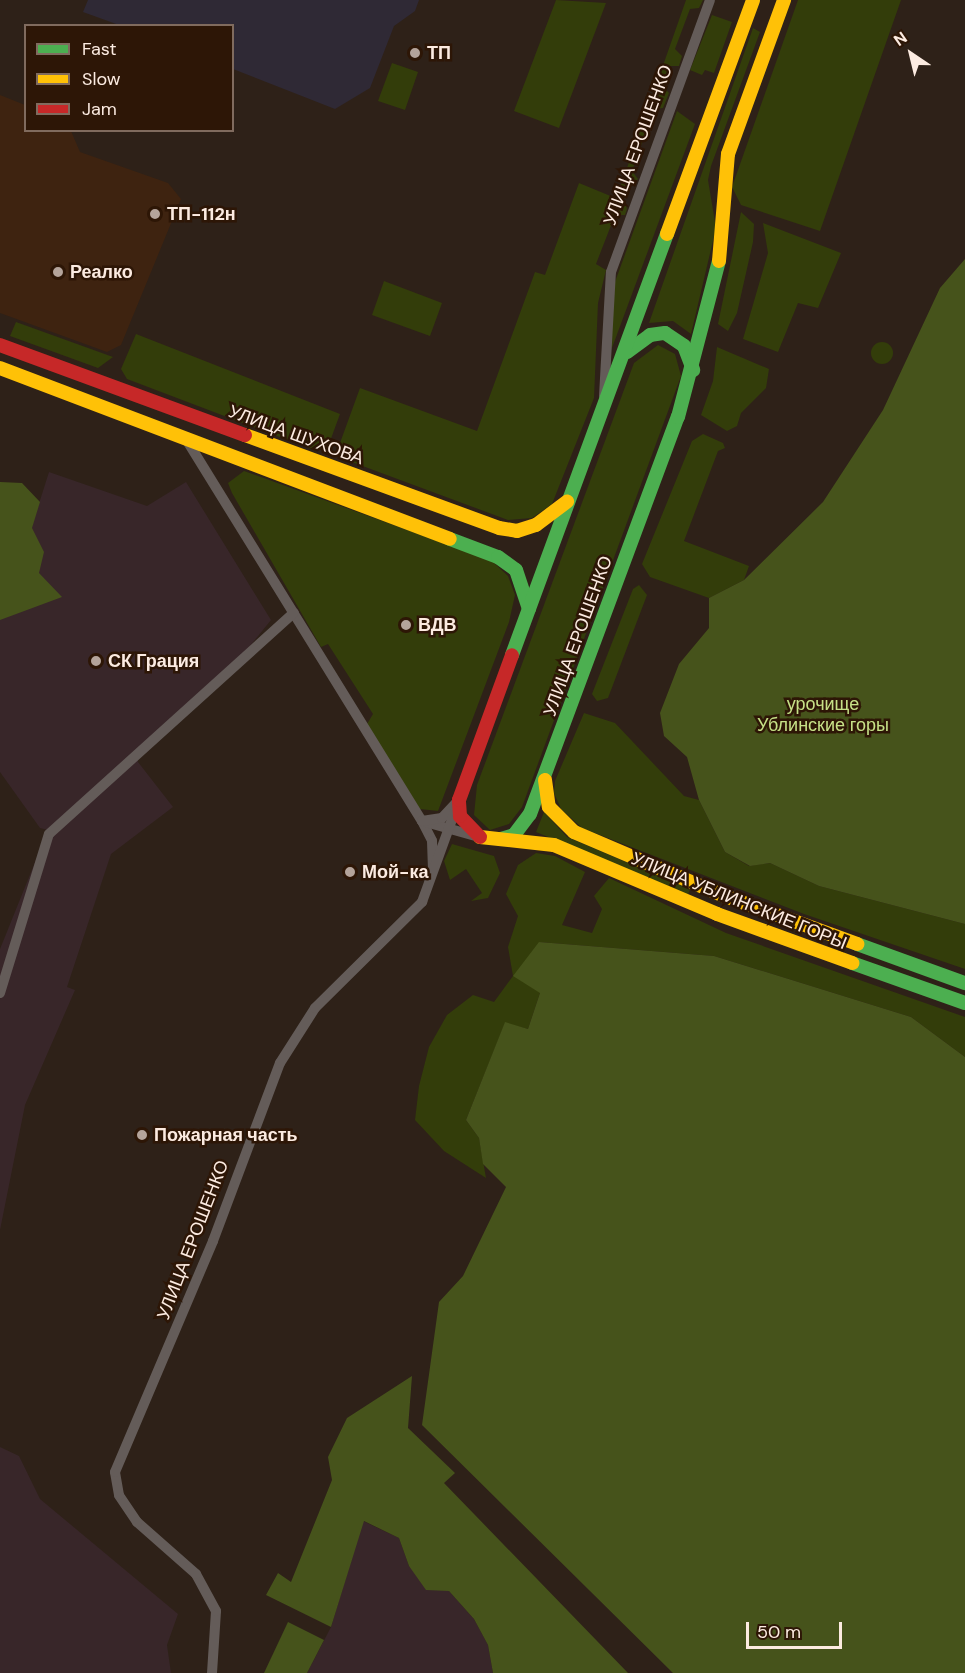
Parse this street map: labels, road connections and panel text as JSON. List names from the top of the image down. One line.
{"streets":{"main road":["УЛИЦА ЕРОШЕНКО","УЛИЦА ШУХОВА","УЛИЦА УБЛИНСКИЕ ГОРЫ"]},"crossings":[["УЛИЦА ЕРОШЕНКО","УЛИЦА ШУХОВА"],["УЛИЦА ЕРОШЕНКО","УЛИЦА УБЛИНСКИЕ ГОРЫ"]],"parks":["урочище Ублинские горы"],"places":["ТП","ТП-112н","Реалко","ВДВ","СК Грация","Мой-ка","Пожарная часть"],"legend":["Fast","Slow","Jam"],"scale_bar":"50 m","north":"top left"}
